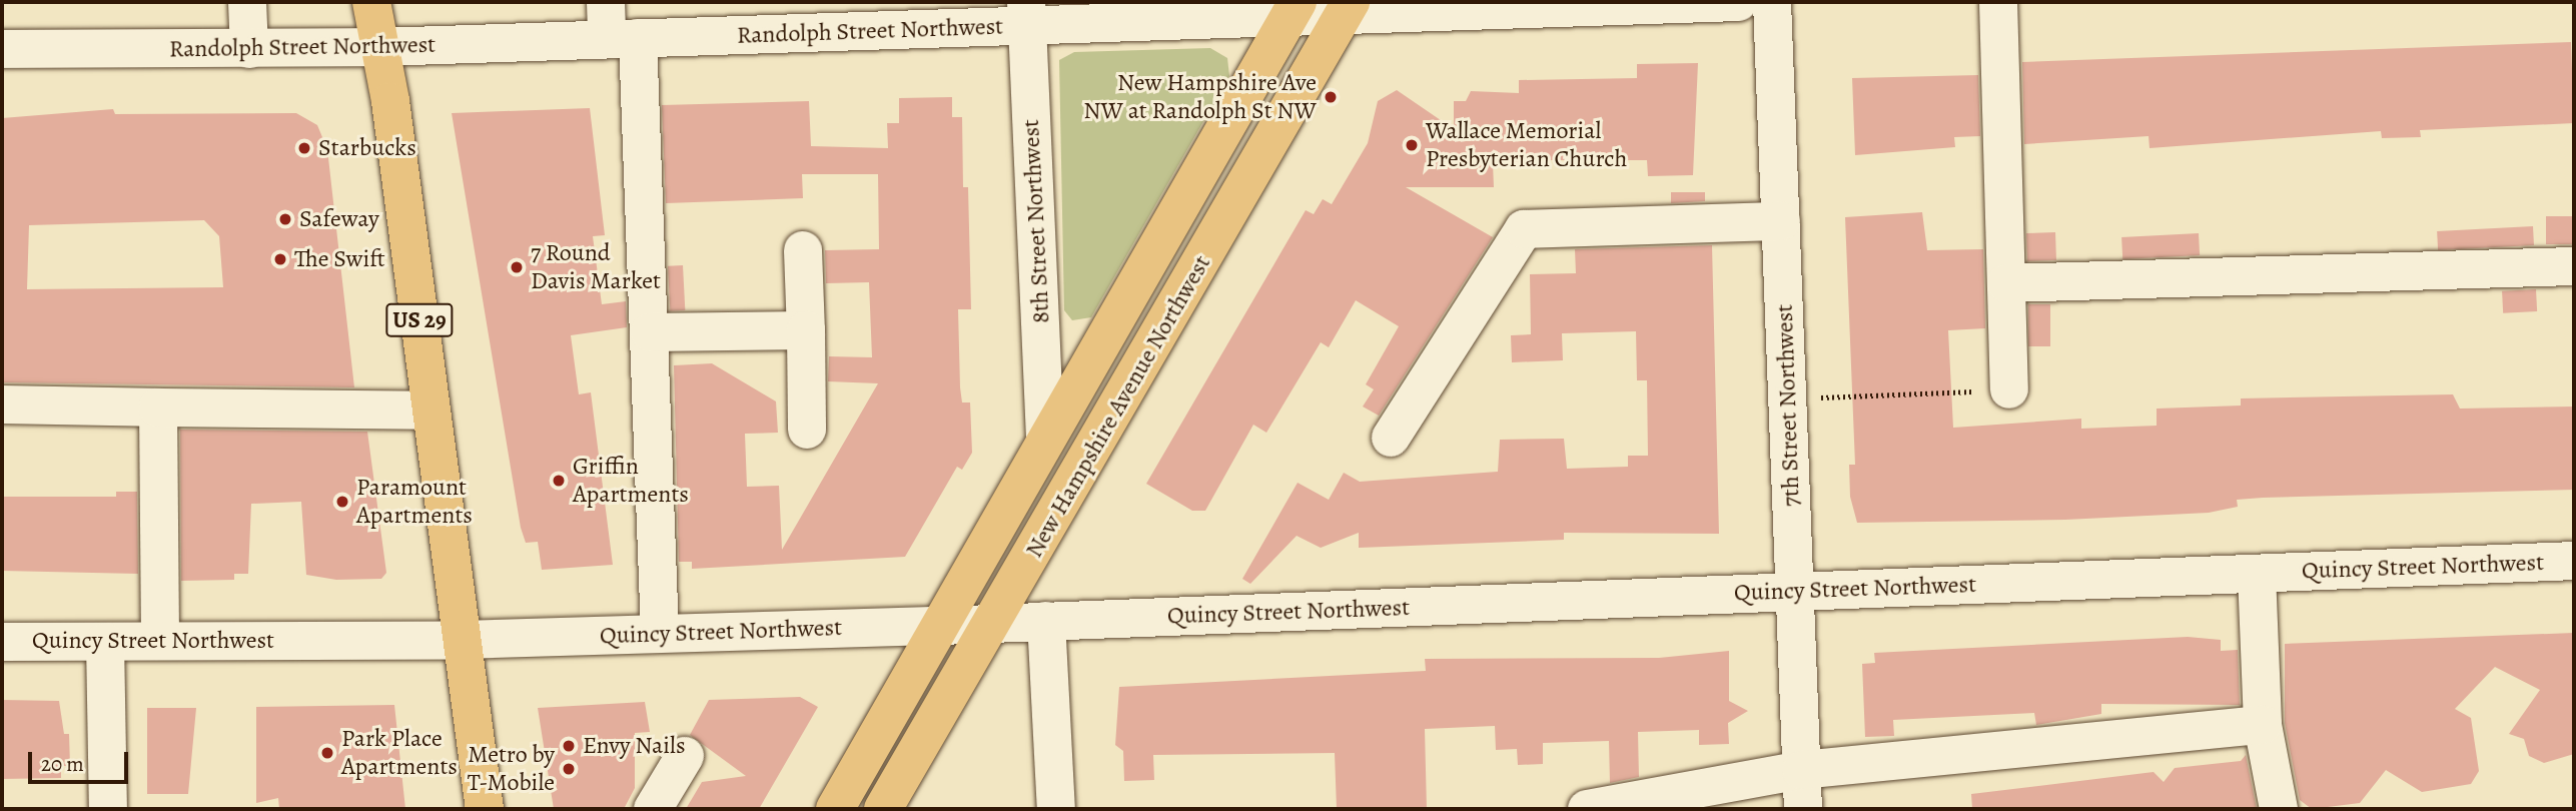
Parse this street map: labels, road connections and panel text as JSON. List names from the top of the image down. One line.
{"streets":{"main road":["US 29","New Hampshire Avenue Northwest"],"street":["Randolph Street Northwest","8th Street Northwest","7th Street Northwest","Quincy Street Northwest"]},"crossings":[["Randolph Street Northwest","8th Street Northwest"],["Randolph Street Northwest","US 29"],["Randolph Street Northwest","New Hampshire Avenue Northwest"],["8th Street Northwest","New Hampshire Avenue Northwest"],["US 29","Quincy Street Northwest"],["7th Street Northwest","Quincy Street Northwest"],["New Hampshire Avenue Northwest","Quincy Street Northwest"]],"places":["New Hampshire Ave NW at Randolph St NW","Wallace Memorial Presbyterian Church","Starbucks","Safeway","The Swift","7 Round Davis Market","Griffin Apartments","Paramount Apartments","Envy Nails","Park Place Apartments","Metro by T-Mobile"],"scale_bar":"20 m"}
